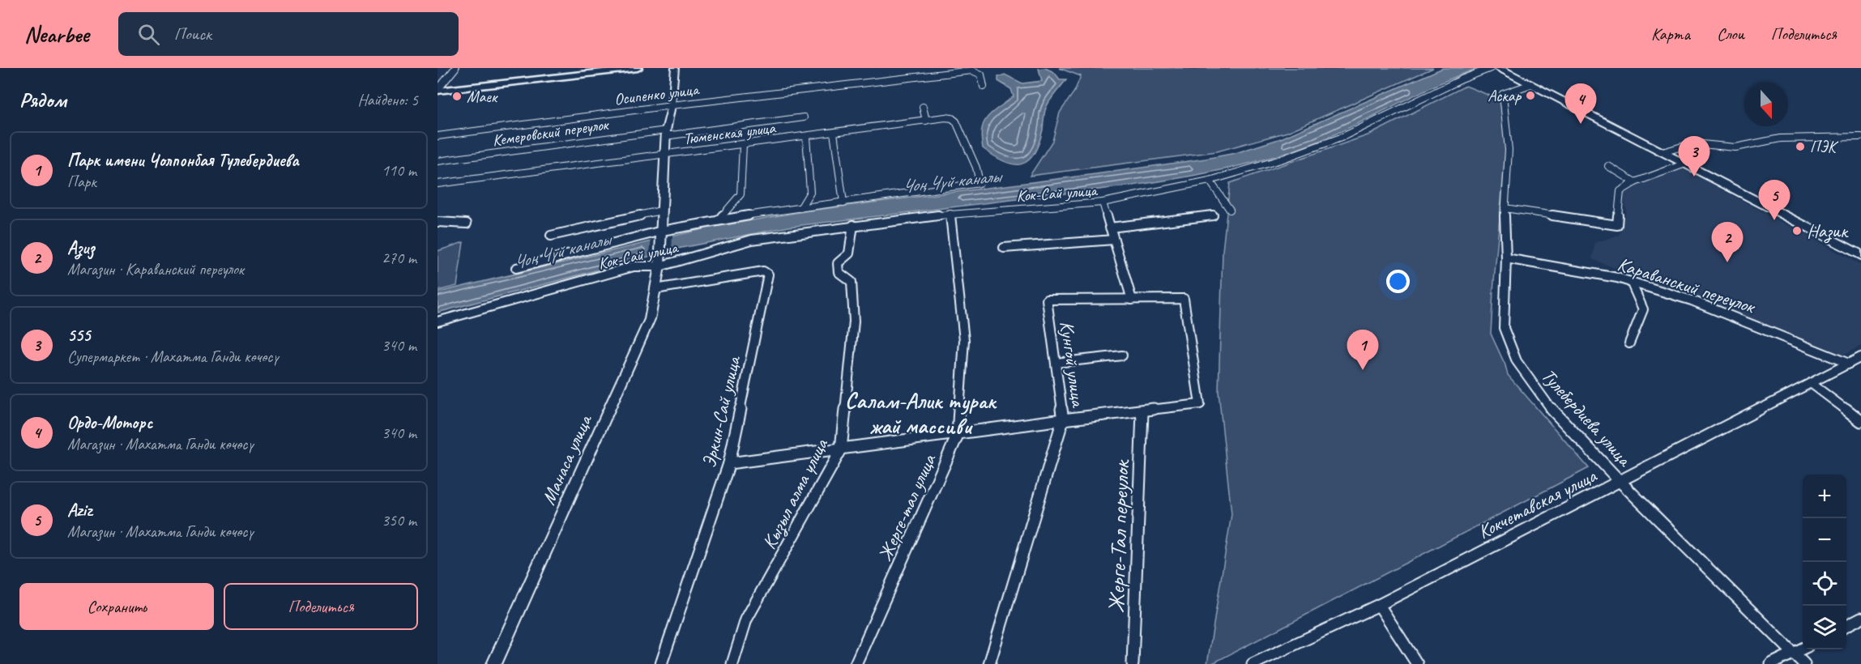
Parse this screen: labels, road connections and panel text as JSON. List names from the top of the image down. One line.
{"streets":{"street":["Осипенко улица","Кемеровский переулок","Тюменская улица","Кок-Сай улица","Караванский переулок","Кунгой улица","Эркин-Сай улица","Тулебердиева улица","Манаса улица","Кызыл алма улица","Кокчетавская улица","Жерге-тал улица","Жерге-Тал переулок"]},"crossings":[["Кок-Сай улица","Манаса улица"],["Кок-Сай улица","Кызыл алма улица"],["Кок-Сай улица","Жерге-тал улица"],["Караванский переулок","Тулебердиева улица"],["Караванский переулок","Кокчетавская улица"],["Кунгой улица","Жерге-Тал переулок"],["Эркин-Сай улица","Манаса улица"],["Тулебердиева улица","Кокчетавская улица"]],"districts":["Салам-Алик турак жай массиви"],"water":["Чоң Чүй каналы"],"places":["Аскар","Маек","ПЭК","Назик"],"north":"bottom","page":{"header":"Nearbee","search":"Поиск","nav":["Карта","Слои","Поделиться"],"heading":["Рядом","Найдено: 5"],"pins":["4","3","5","2","1"],"list":[{"mark":"1","name":"Парк имени Чолпонбая Тулебердиева","note":"Парк","value":"110 m"},{"mark":"2","name":"Азиз","note":"Магазин · Караванский переулок","value":"270 m"},{"mark":"3","name":"555","note":"Супермаркет · Махатма Ганди көчөсү","value":"340 m"},{"mark":"4","name":"Ордо-Моторс","note":"Магазин · Махатма Ганди көчөсү","value":"340 m"},{"mark":"5","name":"Aziz","note":"Магазин · Махатма Ганди көчөсү","value":"350 m"}],"map_buttons":["+","−"],"buttons":["Сохранить","Поделиться"]}}
